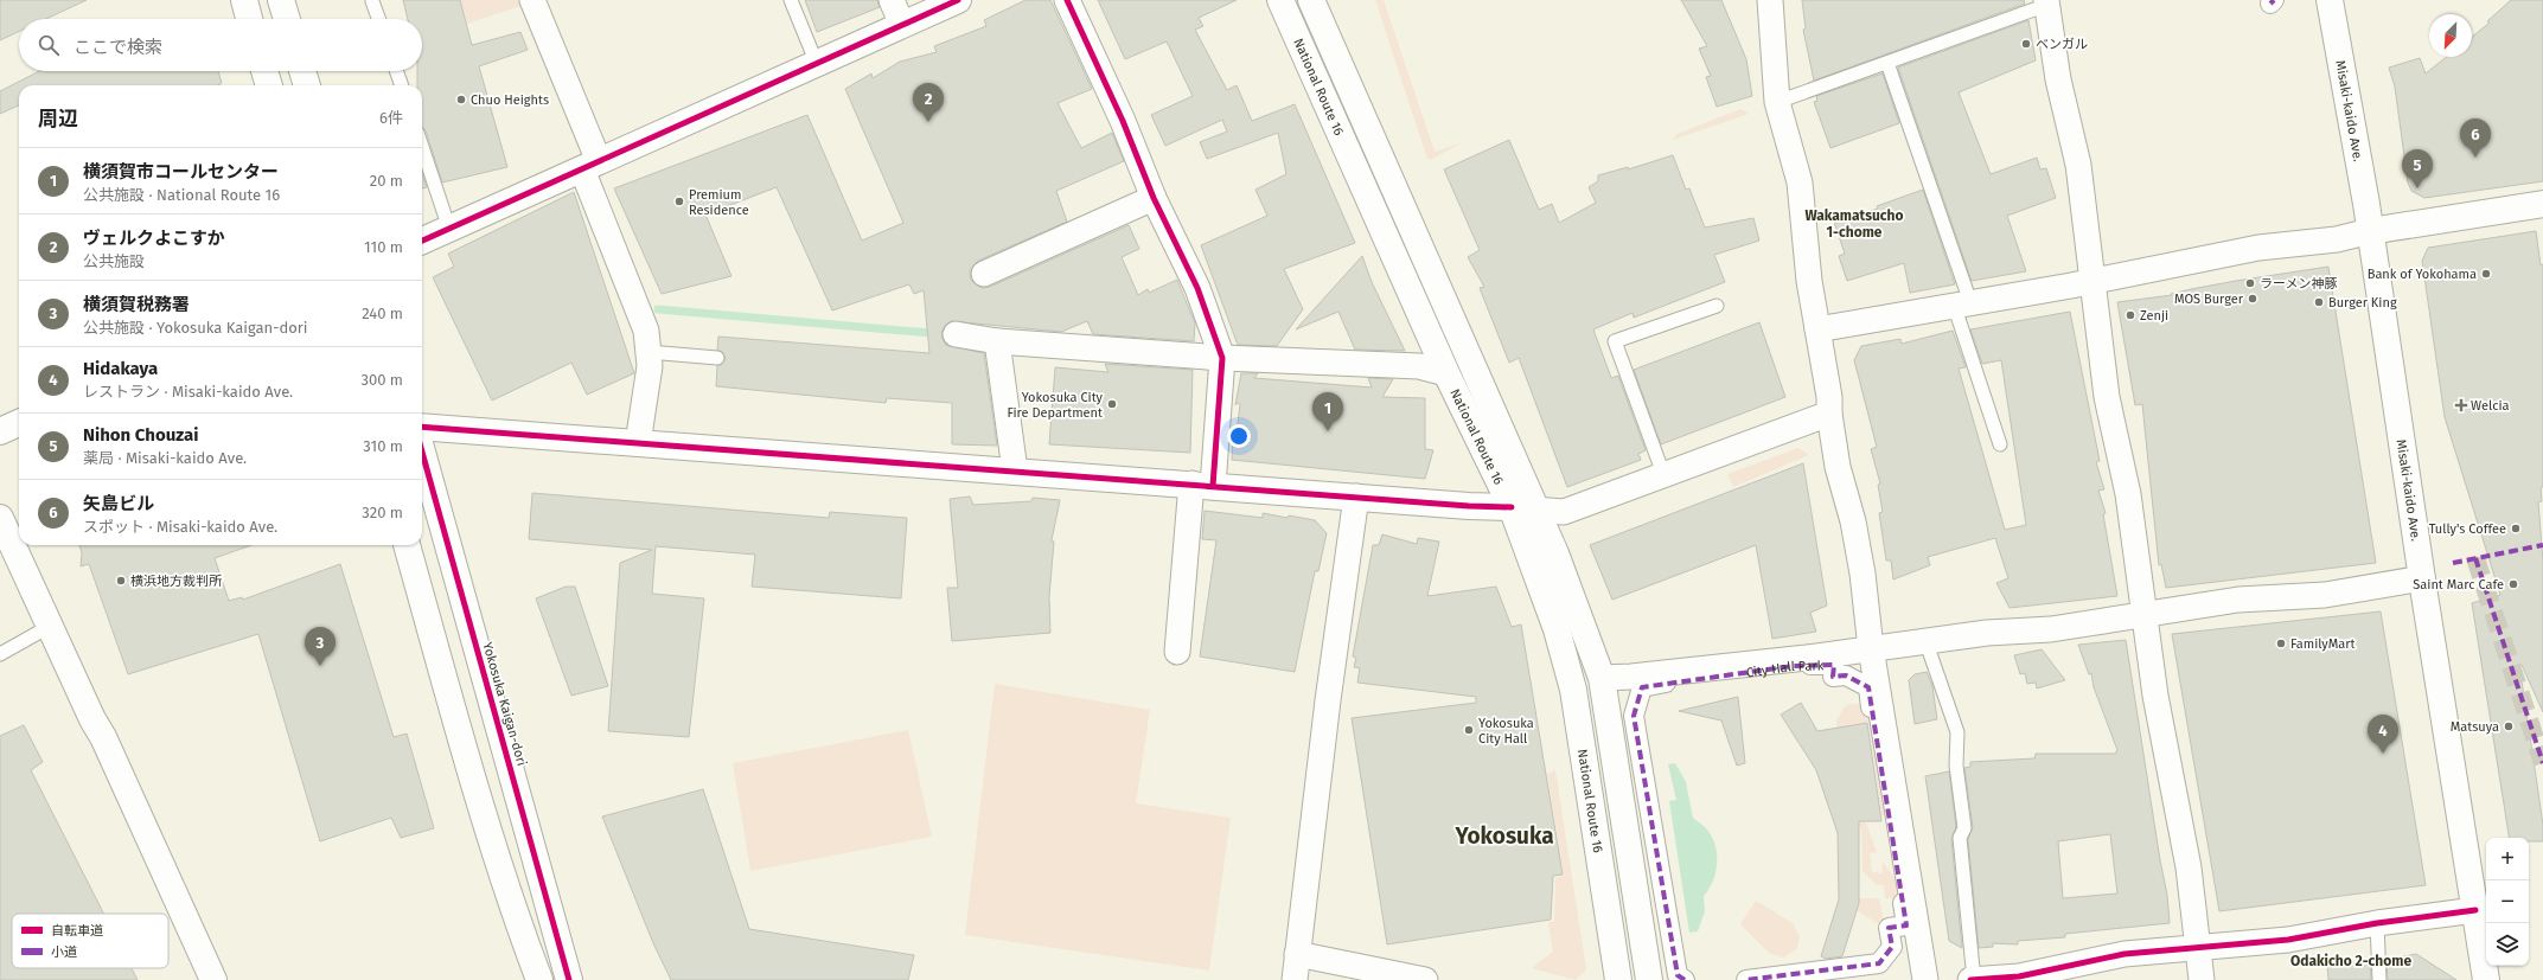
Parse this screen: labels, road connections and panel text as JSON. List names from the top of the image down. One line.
{"streets":{"main road":["National Route 16","Misaki-kaido Ave.","Yokosuka Kaigan-dori"],"street":["City Hall Park"]},"districts":["Wakamatsucho 1-chome","Yokosuka","Odakicho 2-chome"],"places":{"other":["ベンガル","Chuo Heights","Premium Residence","Bank of Yokohama","ラーメン神豚","MOS Burger","Burger King","Zenji","Yokosuka City Fire Department","Tully's Coffee","横浜地方裁判所","Saint Marc Cafe","FamilyMart","Matsuya","Yokosuka City Hall"],"health":["Welcia"]},"legend":["自転車道","小道"],"north":"bottom left","page":{"search":"ここで検索","pins":["2","6","5","1","3","4"],"heading":["周辺","6件"],"list":[{"mark":"1","name":"横須賀市コールセンター","note":"公共施設 · National Route 16","value":"20 m"},{"mark":"2","name":"ヴェルクよこすか","note":"公共施設","value":"110 m"},{"mark":"3","name":"横須賀税務署","note":"公共施設 · Yokosuka Kaigan-dori","value":"240 m"},{"mark":"4","name":"Hidakaya","note":"レストラン · Misaki-kaido Ave.","value":"300 m"},{"mark":"5","name":"Nihon Chouzai","note":"薬局 · Misaki-kaido Ave.","value":"310 m"},{"mark":"6","name":"矢島ビル","note":"スポット · Misaki-kaido Ave.","value":"320 m"}],"map_buttons":["+","−"]}}
